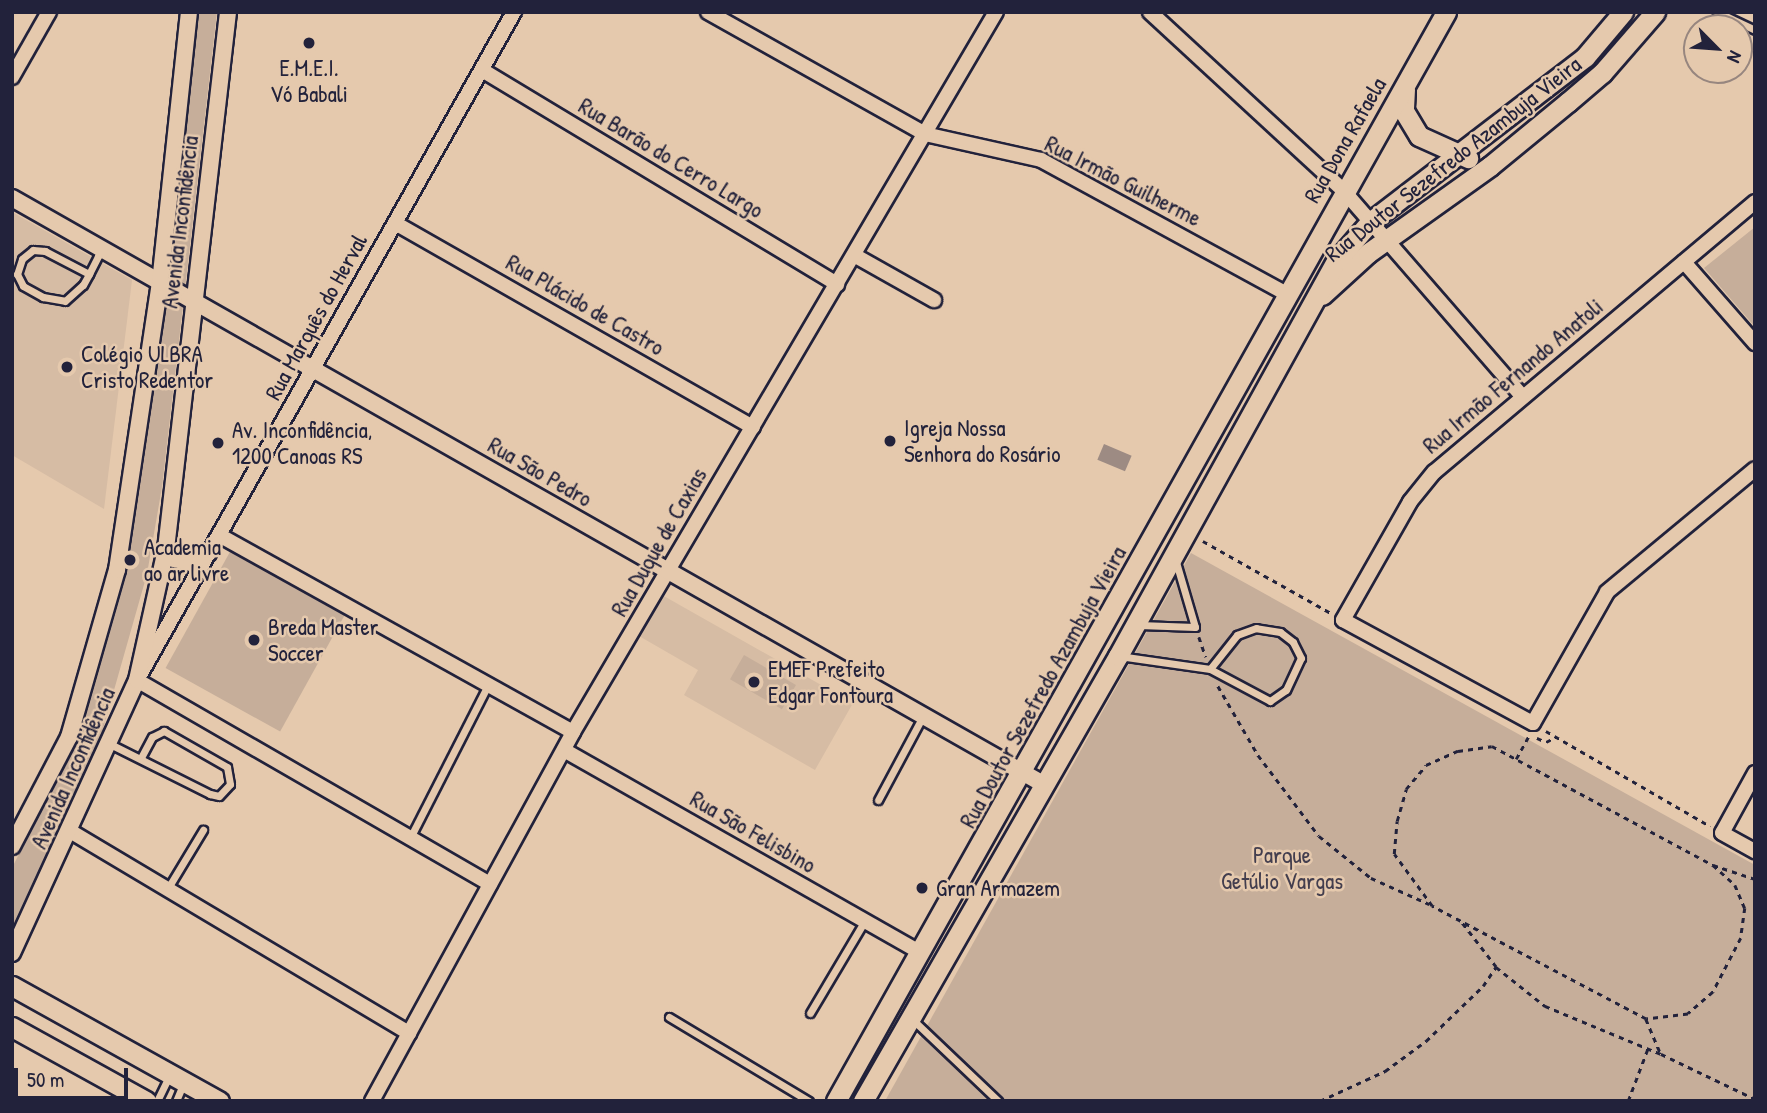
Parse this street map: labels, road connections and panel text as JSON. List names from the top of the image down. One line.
{"streets":{"main road":["Rua Dona Rafaela","Rua Doutor Sezefredo Azambuja Vieira"],"street":["Rua Barão do Cerro Largo","Rua Irmão Guilherme","Avenida Inconfidência","Rua Plácido de Castro","Rua Marquês do Herval","Rua Irmão Fernando Anatoli","Rua São Pedro","Rua Duque de Caxias","Rua São Felisbino"]},"crossings":[["Rua Dona Rafaela","Rua Doutor Sezefredo Azambuja Vieira"],["Rua Dona Rafaela","Rua Irmão Guilherme"],["Rua Barão do Cerro Largo","Rua Marquês do Herval"],["Rua Barão do Cerro Largo","Rua Duque de Caxias"],["Rua Doutor Sezefredo Azambuja Vieira","Rua Irmão Guilherme"],["Rua Doutor Sezefredo Azambuja Vieira","Rua São Pedro"],["Rua Doutor Sezefredo Azambuja Vieira","Rua São Felisbino"],["Rua Irmão Guilherme","Rua Duque de Caxias"],["Avenida Inconfidência","Rua Marquês do Herval"],["Avenida Inconfidência","Rua São Pedro"],["Rua Plácido de Castro","Rua Marquês do Herval"],["Rua Plácido de Castro","Rua Duque de Caxias"],["Rua Marquês do Herval","Rua São Pedro"],["Rua São Pedro","Rua Duque de Caxias"],["Rua Duque de Caxias","Rua São Felisbino"]],"parks":["Parque Getúlio Vargas"],"places":["E.M.E.I. Vó Babali","Colégio ULBRA Cristo Redentor","Igreja Nossa Senhora do Rosário","Av. Inconfidência, 1200 Canoas RS","Academia ao ar livre","Breda Master Soccer","EMEF Prefeito Edgar Fontoura","Gran Armazem"],"scale_bar":"50 m","north":"bottom right"}
